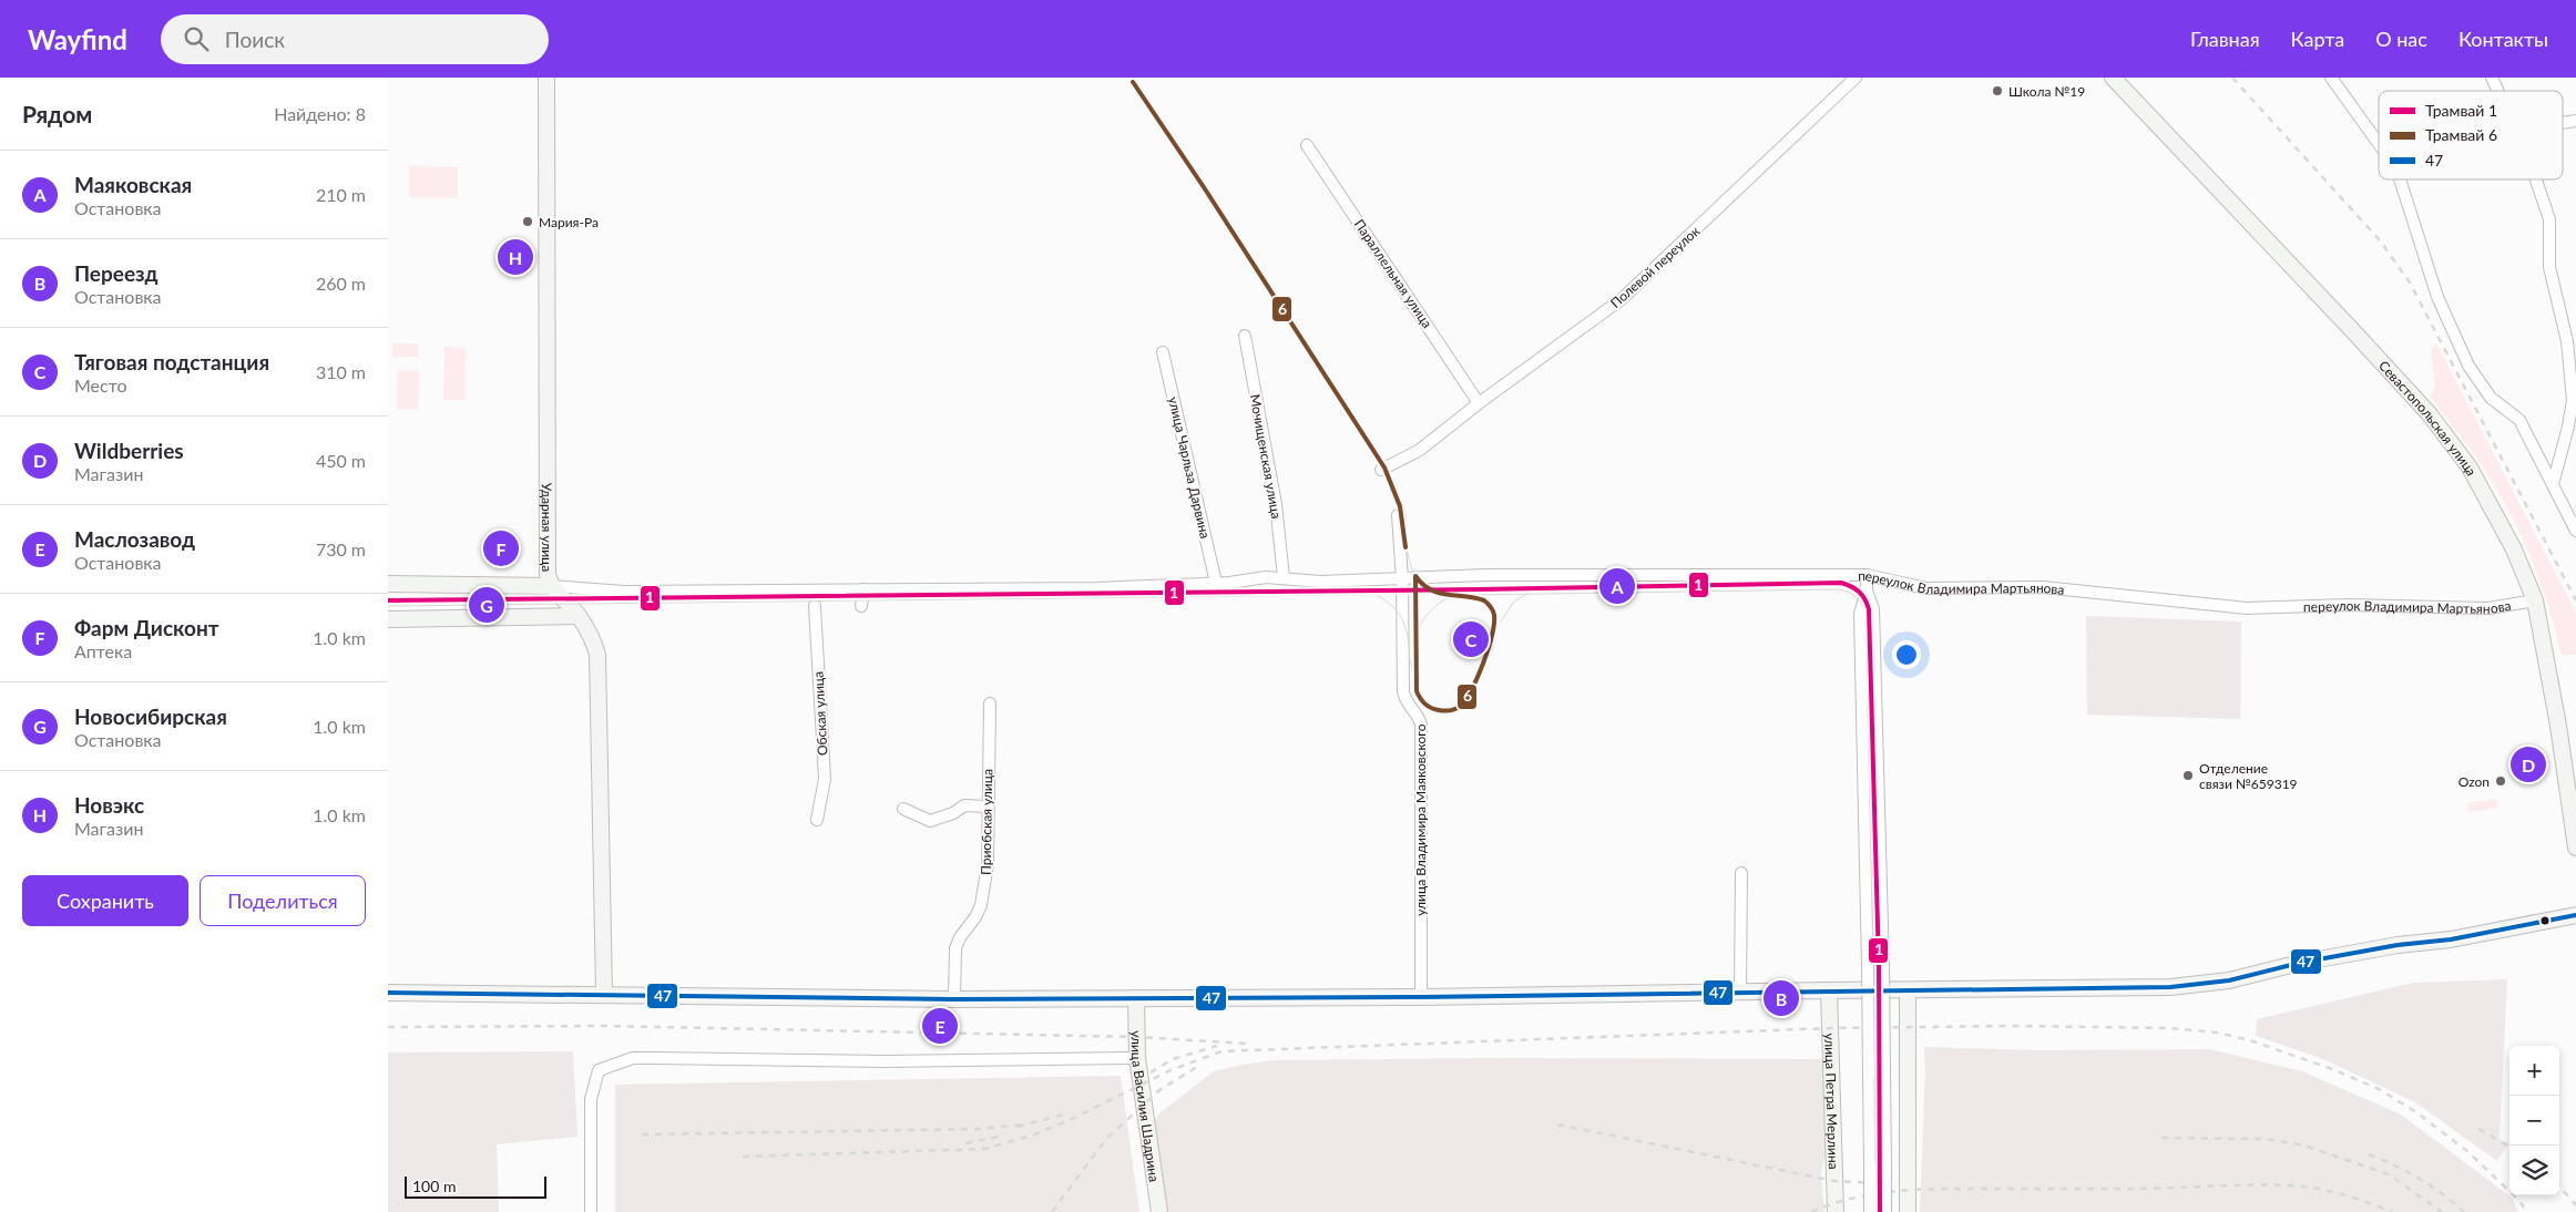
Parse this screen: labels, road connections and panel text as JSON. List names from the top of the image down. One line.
{"streets":{"main road":["Севастопольская улица","Ударная улица","переулок Владимира Мартьянова","улица Петра Мерлина","улица Василия Шадрина"],"street":["Полевой переулок","Параллельная улица","Мочищенская улица","улица Чарльза Дарвина","Обская улица","улица Владимира Маяковского","Приобская улица"]},"crossings":[["Полевой переулок","Параллельная улица"],["Севастопольская улица","переулок Владимира Мартьянова"],["Мочищенская улица","переулок Владимира Мартьянова"],["улица Чарльза Дарвина","переулок Владимира Мартьянова"],["Ударная улица","переулок Владимира Мартьянова"],["переулок Владимира Мартьянова","улица Владимира Маяковского"]],"places":["Школа №19","Мария-Ра","Отделение связи №659319","Ozon"],"lines":["tram line 6","tram line 1","transit line 47"],"legend":["Трамвай 1","Трамвай 6","47"],"scale_bar":"100 m","page":{"header":"Wayfind","search":"Поиск","nav":["Главная","Карта","О нас","Контакты"],"heading":["Рядом","Найдено: 8"],"list":[{"mark":"A","name":"Маяковская","note":"Остановка","value":"210 m"},{"mark":"B","name":"Переезд","note":"Остановка","value":"260 m"},{"mark":"C","name":"Тяговая подстанция","note":"Место","value":"310 m"},{"mark":"D","name":"Wildberries","note":"Магазин","value":"450 m"},{"mark":"E","name":"Маслозавод","note":"Остановка","value":"730 m"},{"mark":"F","name":"Фарм Дисконт","note":"Аптека","value":"1.0 km"},{"mark":"G","name":"Новосибирская","note":"Остановка","value":"1.0 km"},{"mark":"H","name":"Новэкс","note":"Магазин","value":"1.0 km"}],"pins":["H","F","A","G","C","D","B","E"],"buttons":["Сохранить","Поделиться"],"map_buttons":["+","−"],"scale":"100 m"}}
